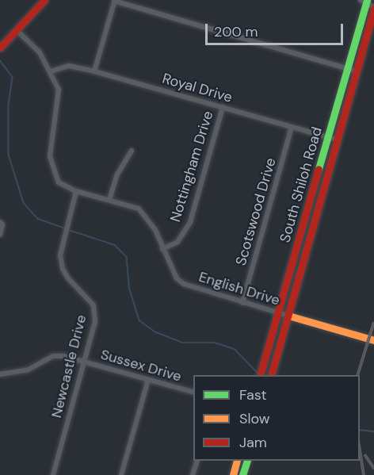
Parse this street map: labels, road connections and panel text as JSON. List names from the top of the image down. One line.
{"streets":{"main road":["South Shiloh Road"],"street":["Royal Drive","Nottingham Drive","Scotswood Drive","English Drive","Sussex Drive","Newcastle Drive"]},"crossings":[["Royal Drive","Nottingham Drive"],["Royal Drive","South Shiloh Road"],["Royal Drive","Scotswood Drive"],["Royal Drive","English Drive"],["Nottingham Drive","English Drive"],["South Shiloh Road","English Drive"],["Scotswood Drive","English Drive"],["English Drive","Newcastle Drive"],["Sussex Drive","Newcastle Drive"]],"legend":["Fast","Slow","Jam"],"scale_bar":"200 m"}
